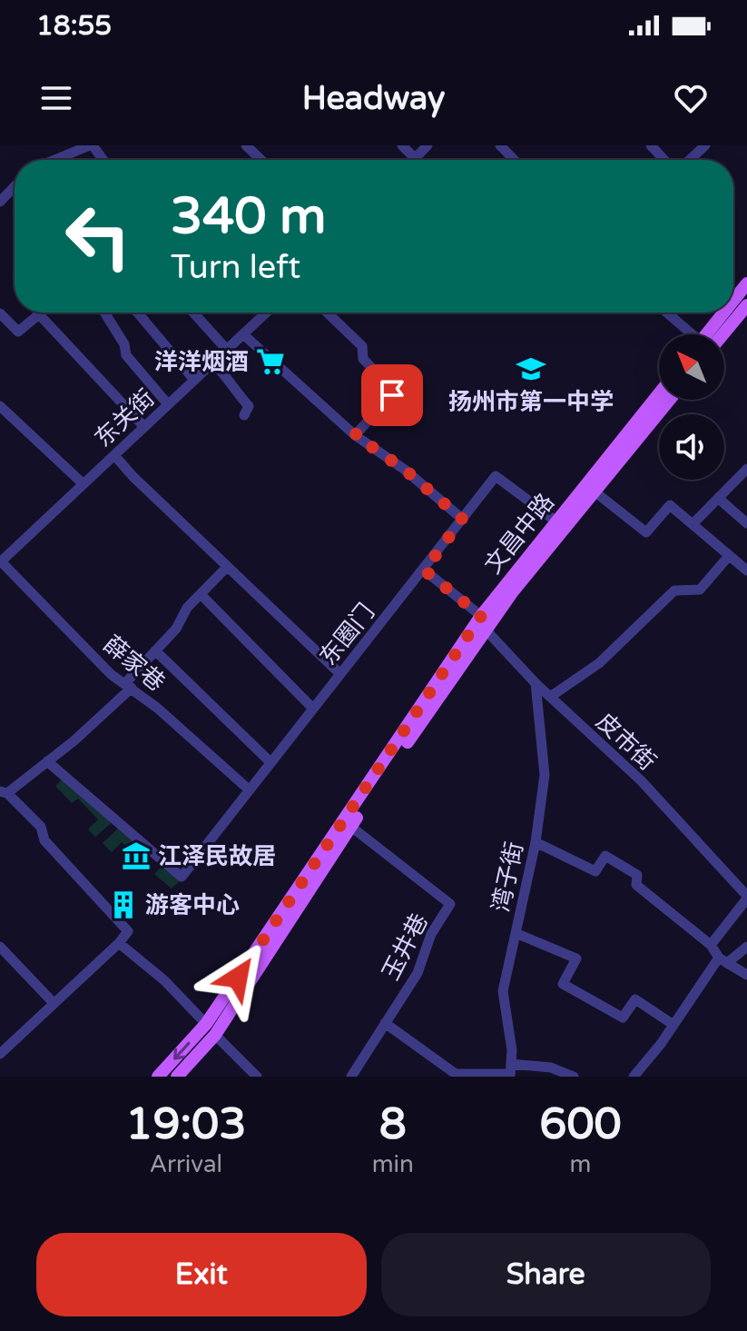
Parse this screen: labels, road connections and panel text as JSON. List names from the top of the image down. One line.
{"streets":{"main road":["文昌中路"],"street":["东关街","东圈门","薛家巷","皮市街","湾子街","玉井巷"]},"crossings":[["东关街","薛家巷"],["文昌中路","东圈门"],["文昌中路","皮市街"],["文昌中路","玉井巷"],["东圈门","薛家巷"],["东圈门","皮市街"],["皮市街","湾子街"]],"places":{"supermarket":["洋洋烟酒"],"school or university":["扬州市第一中学"],"museum":["江泽民故居"],"building":["游客中心"]},"north":"top left","page":{"status":"18:55","header":"Headway","turn":["340 m","Turn left"],"eta":["19:03","Arrival","8","min","600","m"],"buttons":["Exit","Share"]}}
